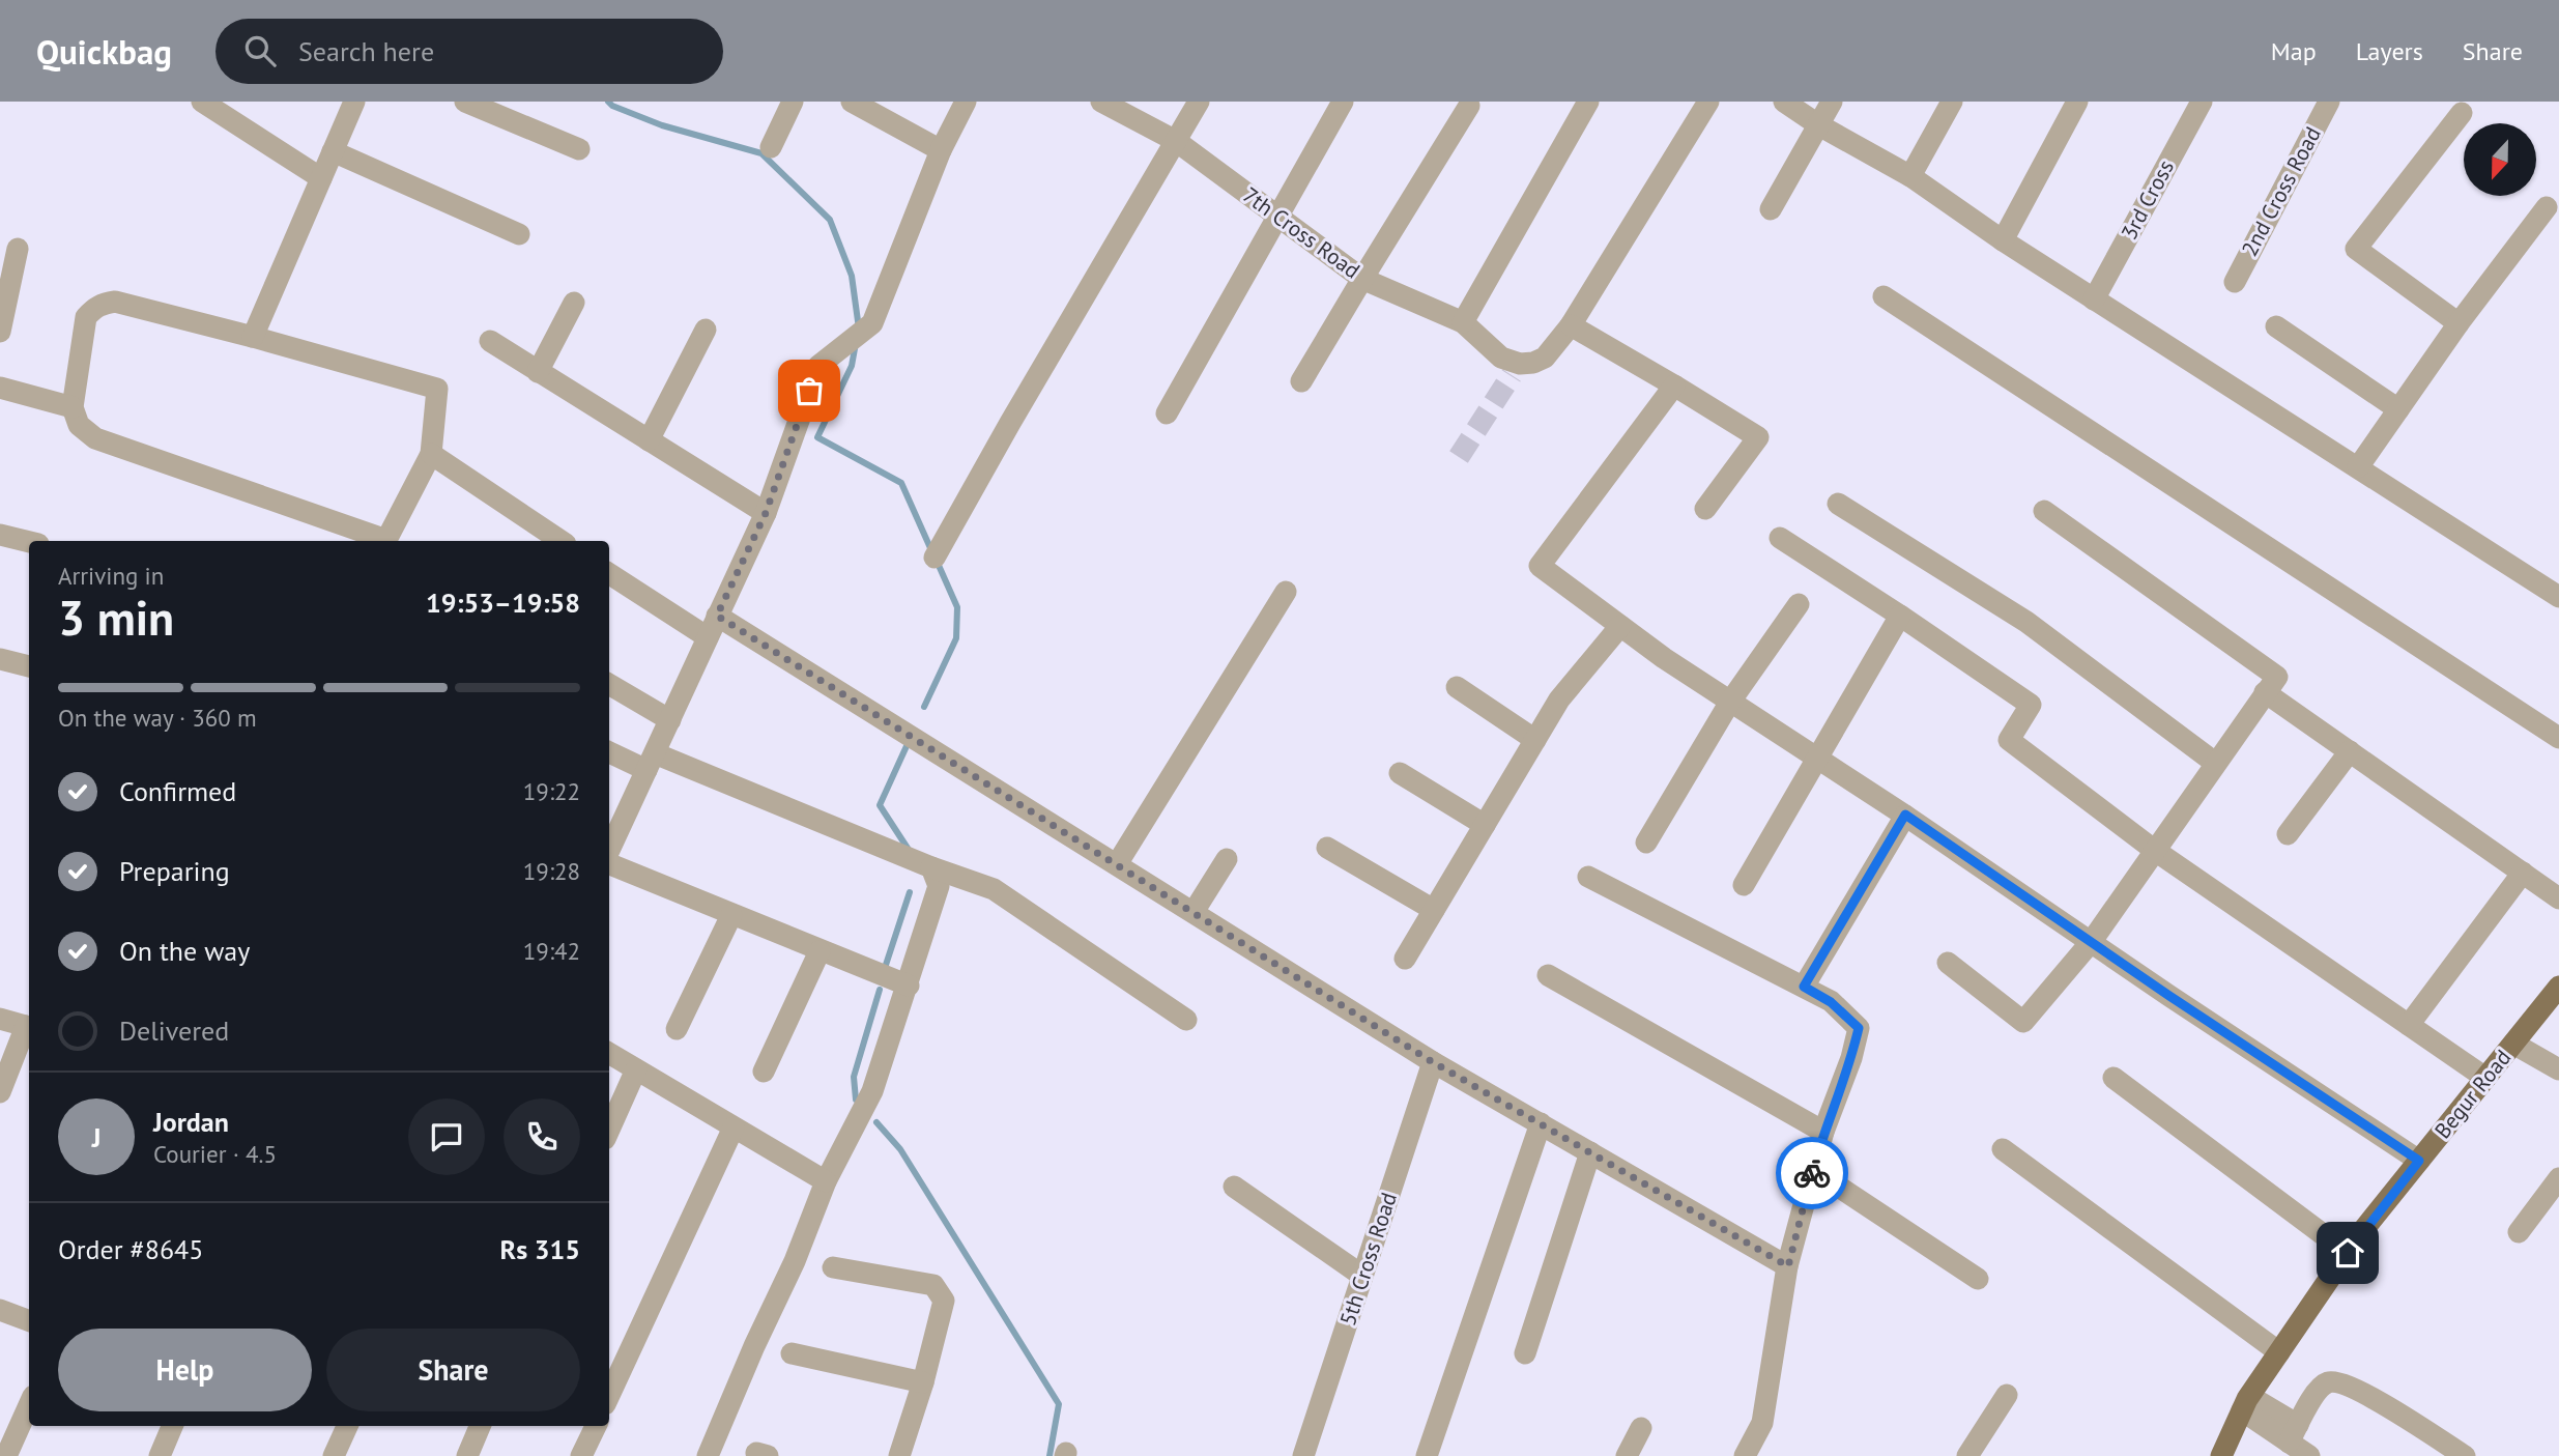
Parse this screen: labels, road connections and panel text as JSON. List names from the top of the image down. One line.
{"streets":{"main road":["Begur Road"],"street":["2nd Cross Road","3rd Cross","7th Cross Road","5th Cross Road"]},"north":"bottom","page":{"header":"Quickbag","search":"Search here","nav":["Map","Layers","Share"],"heading":["3 min","Arriving in","19:53–19:58"],"panel":["Jordan","Courier · 4.5","Order #8645","Rs 315"],"bar":"On the way · 360 m","list":[["Confirmed","19:22"],["Preparing","19:28"],["On the way","19:42"],"Delivered"],"round":"J","buttons":["Help","Share"]}}
